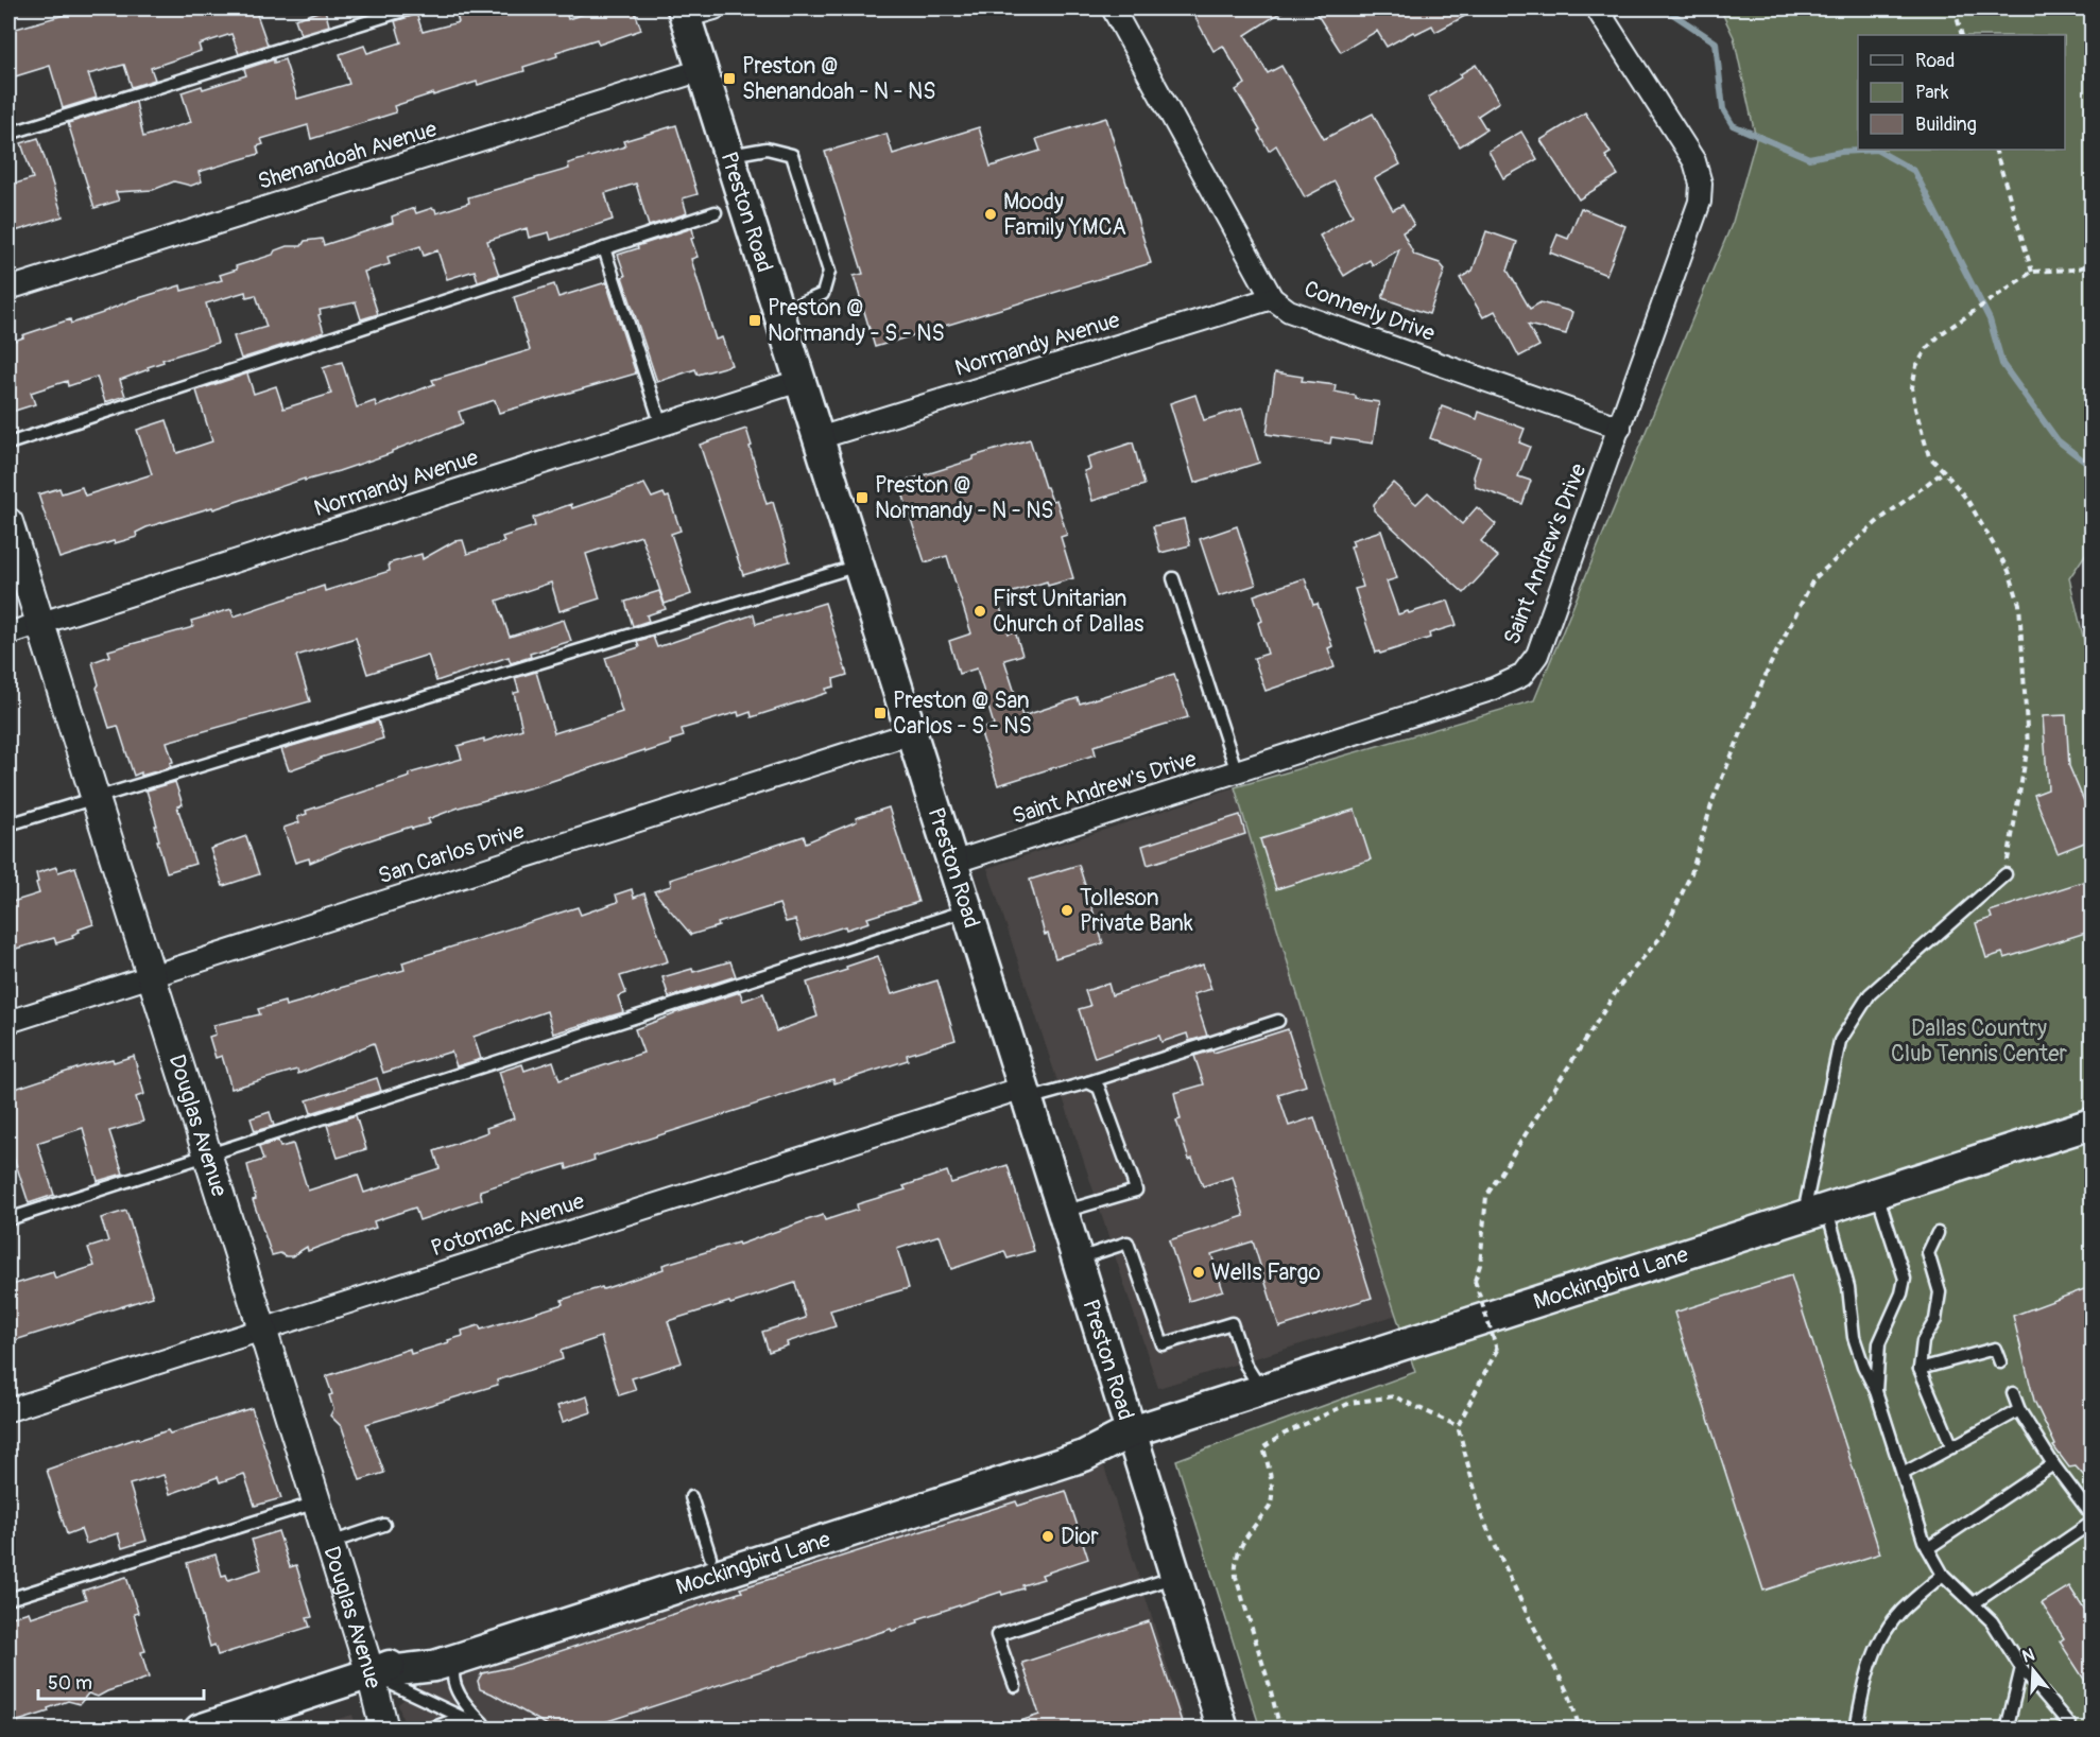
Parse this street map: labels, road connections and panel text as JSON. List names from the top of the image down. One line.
{"streets":{"main road":["Preston Road","Mockingbird Lane"],"street":["Shenandoah Avenue","Connerly Drive","Normandy Avenue","Saint Andrew's Drive","San Carlos Drive","Douglas Avenue","Potomac Avenue"]},"crossings":[["Shenandoah Avenue","Preston Road"],["Preston Road","Normandy Avenue"],["Preston Road","Saint Andrew's Drive"],["Preston Road","San Carlos Drive"],["Preston Road","Potomac Avenue"],["Preston Road","Mockingbird Lane"],["Connerly Drive","Normandy Avenue"],["Connerly Drive","Saint Andrew's Drive"],["Normandy Avenue","Douglas Avenue"],["San Carlos Drive","Douglas Avenue"],["Douglas Avenue","Potomac Avenue"],["Douglas Avenue","Mockingbird Lane"]],"parks":["Dallas Country Club Tennis Center"],"places":{"transit":["Preston @ Shenandoah - N - NS","Preston @ Normandy - S - NS","Preston @ Normandy - N - NS","Preston @ San Carlos - S - NS"],"other":["Moody Family YMCA","First Unitarian Church of Dallas","Tolleson Private Bank","Wells Fargo","Dior"]},"legend":["Road","Park","Building"],"scale_bar":"50 m","north":"top"}
